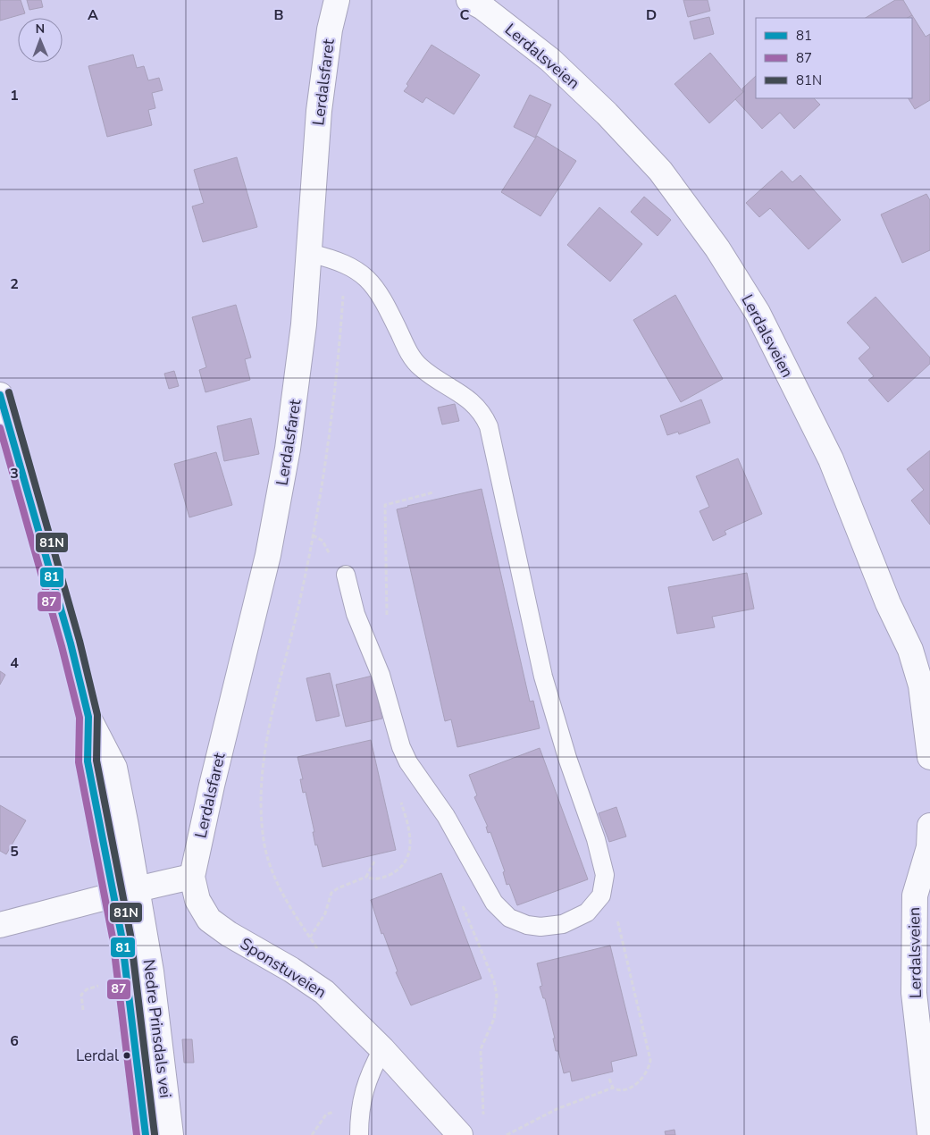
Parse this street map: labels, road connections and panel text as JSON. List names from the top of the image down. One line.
{"streets":{"street":["Lerdalsveien","Lerdalsfaret","Sponstuveien","Nedre Prinsdals vei"]},"crossings":[["Lerdalsfaret","Sponstuveien"]],"places":["Lerdal"],"lines":["transit line 81N","transit line 81","transit line 87"],"legend":["81","87","81N"],"north":"top","grid":{"columns":["A","B","C","D"],"rows":["1","2","3","4","5","6"]}}
